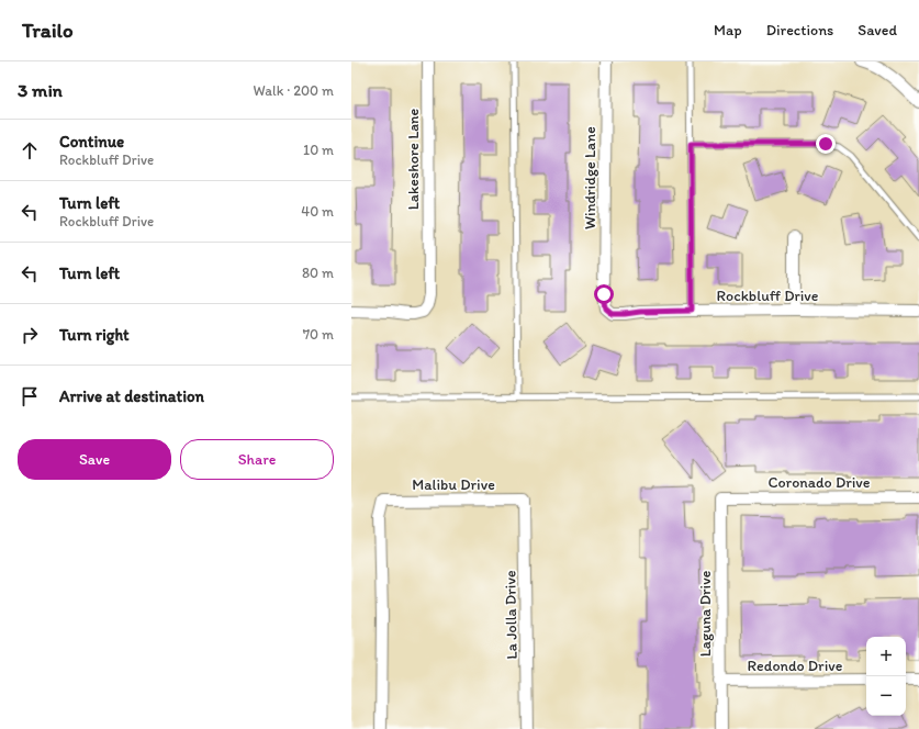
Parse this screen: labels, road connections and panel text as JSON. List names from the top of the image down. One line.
{"streets":{"street":["Lakeshore Lane","Windridge Lane","Rockbluff Drive","Coronado Drive","Malibu Drive","Laguna Drive","La Jolla Drive","Redondo Drive"]},"crossings":[["Windridge Lane","Rockbluff Drive"],["Coronado Drive","Laguna Drive"],["Malibu Drive","La Jolla Drive"],["Laguna Drive","Redondo Drive"]],"page":{"header":"Trailo","nav":["Map","Directions","Saved"],"heading":["3 min","Walk · 200 m"],"list":[["Continue","Rockbluff Drive","10 m"],["Turn left","Rockbluff Drive","40 m"],["Turn left","80 m"],["Turn right","70 m"],"Arrive at destination"],"buttons":["Save","Share"],"map_buttons":["+","−"]}}
